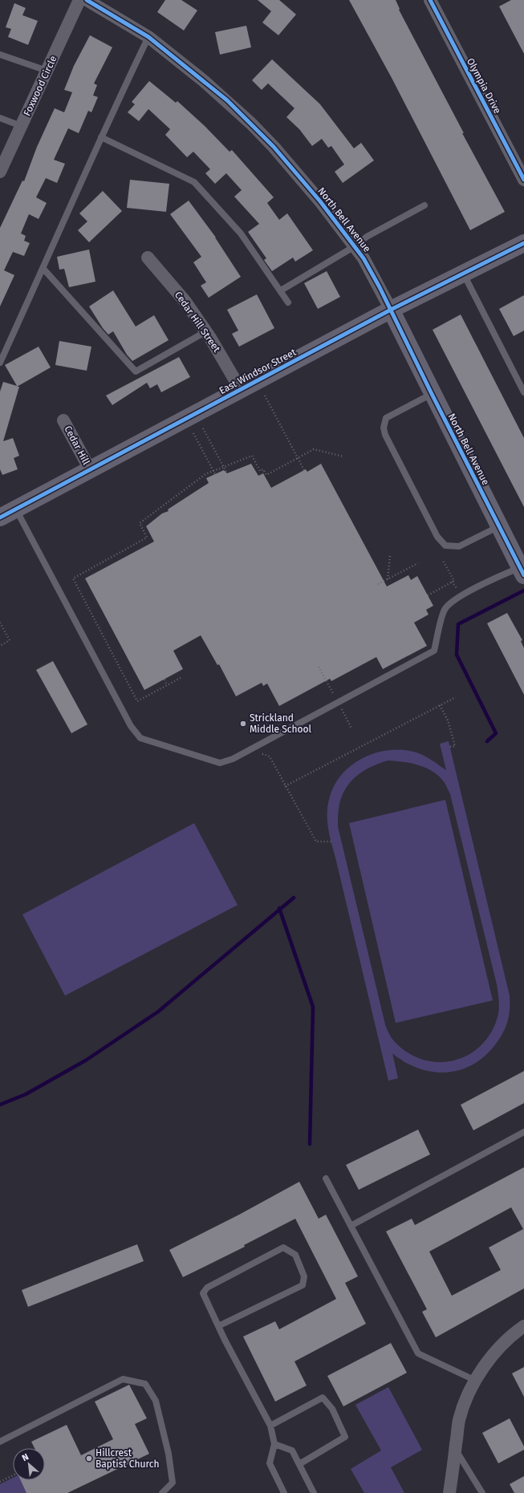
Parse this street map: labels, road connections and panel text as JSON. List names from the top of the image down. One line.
{"streets":{"street":["Foxwood Circle","Olympia Drive","North Bell Avenue","Cedar Hill Street","East Windsor Street","Cedar Hill"]},"crossings":[["North Bell Avenue","East Windsor Street"],["Cedar Hill Street","East Windsor Street"],["East Windsor Street","Cedar Hill"]],"places":["Strickland Middle School","Hillcrest Baptist Church"],"north":"top left"}
